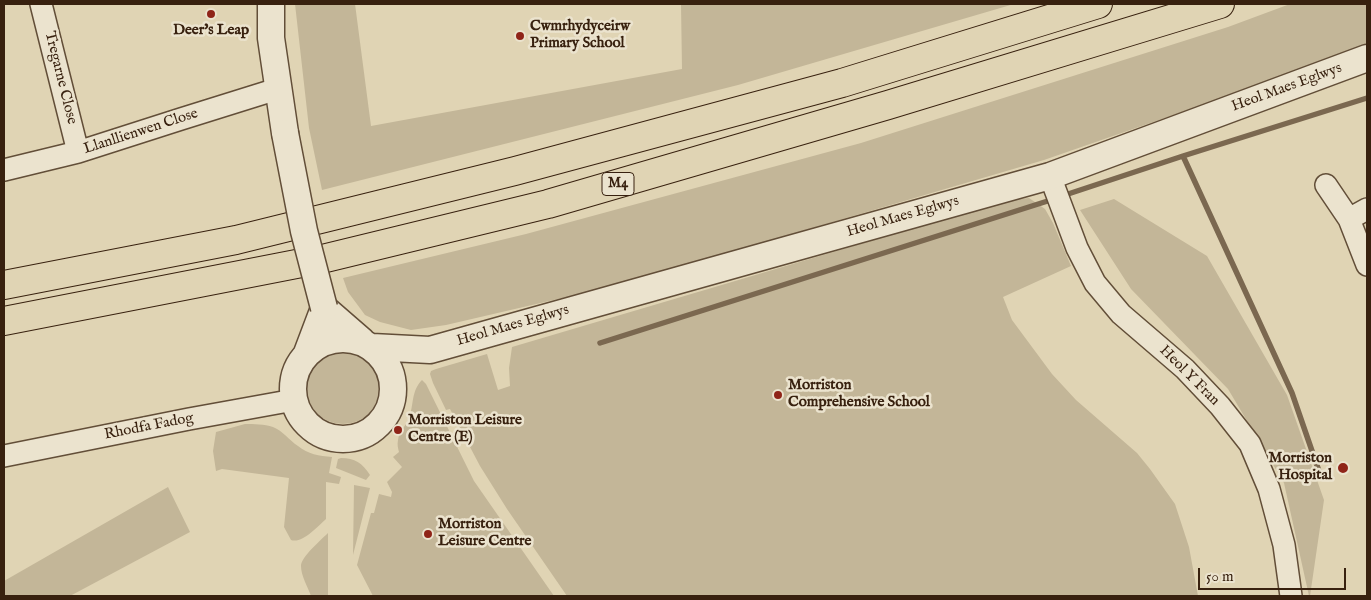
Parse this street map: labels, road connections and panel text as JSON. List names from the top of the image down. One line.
{"streets":{"highway":["M4"],"street":["Tregarne Close","Heol Maes Eglwys","Llanllienwen Close","Heol Y Fran","Rhodfa Fadog"]},"crossings":[["Tregarne Close","Llanllienwen Close"],["Heol Maes Eglwys","Heol Y Fran"],["Heol Maes Eglwys","Rhodfa Fadog"]],"places":["Deer's Leap","Cwmrhydyceirw Primary School","Morriston Comprehensive School","Morriston Leisure Centre (E)","Morriston Hospital","Morriston Leisure Centre"],"scale_bar":"50 m"}
